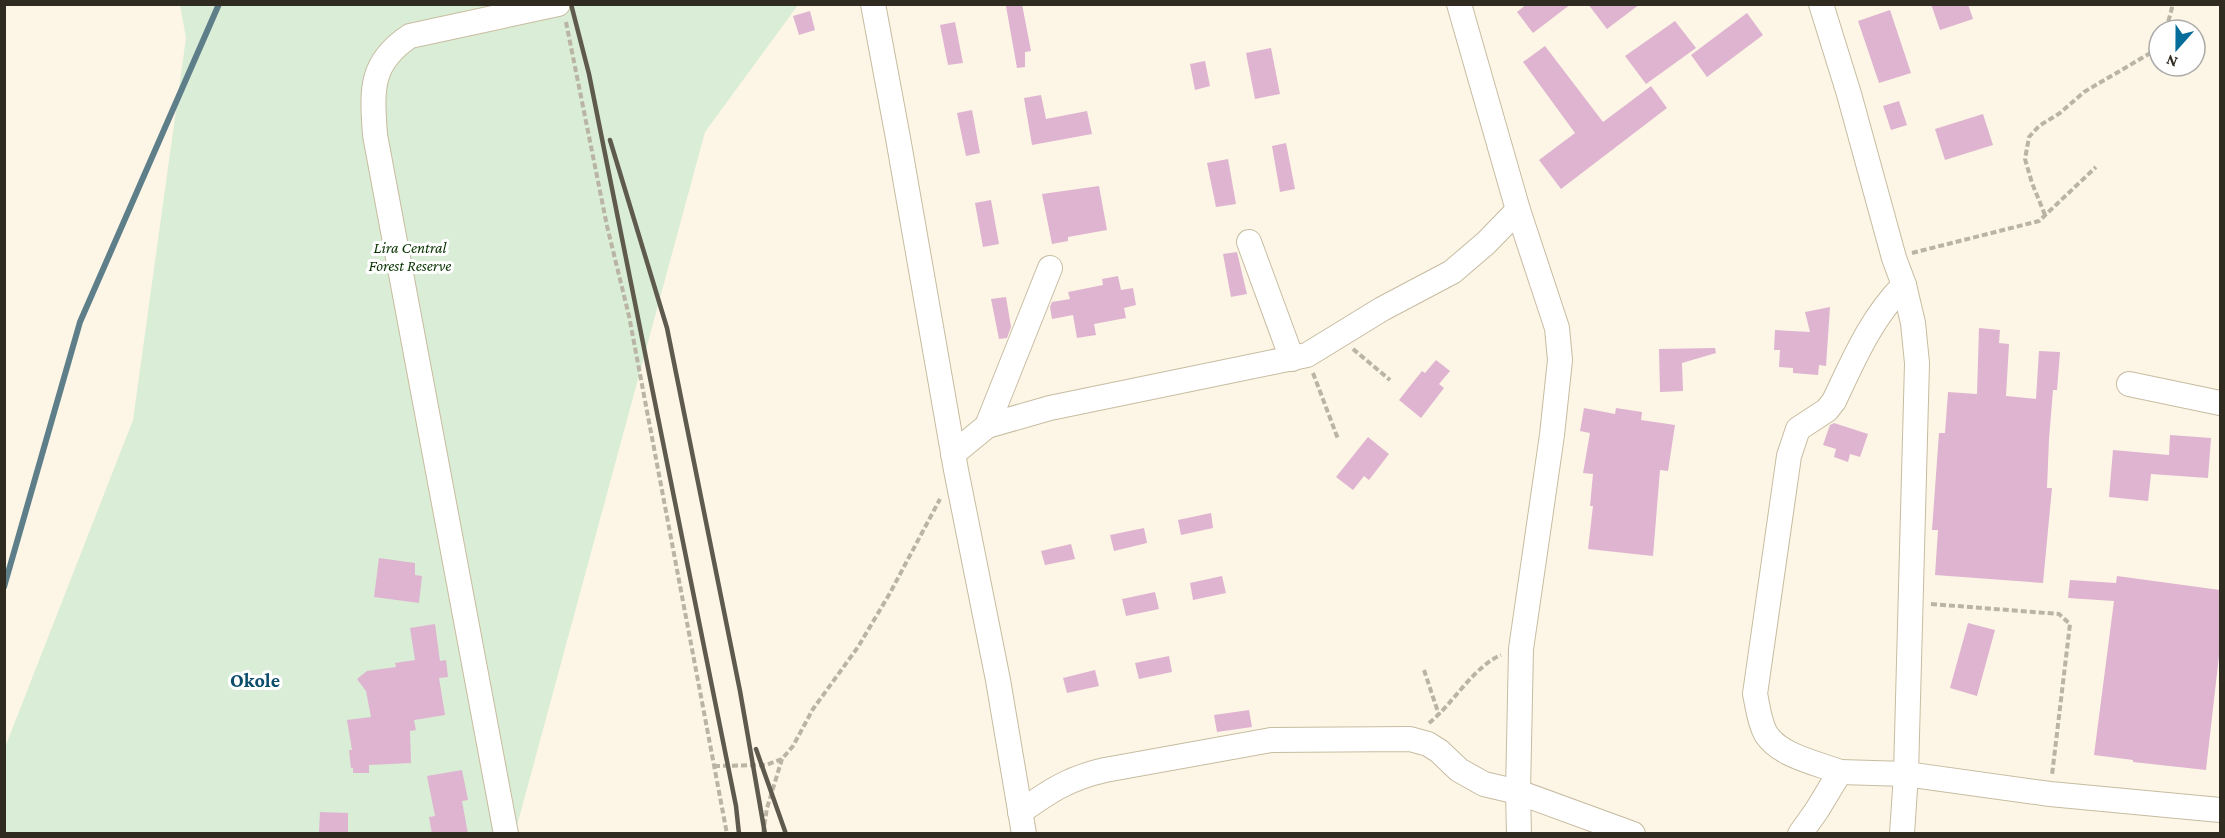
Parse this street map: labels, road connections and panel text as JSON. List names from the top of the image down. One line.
{"districts":["Okole"],"parks":["Lira Central Forest Reserve"],"north":"bottom"}
